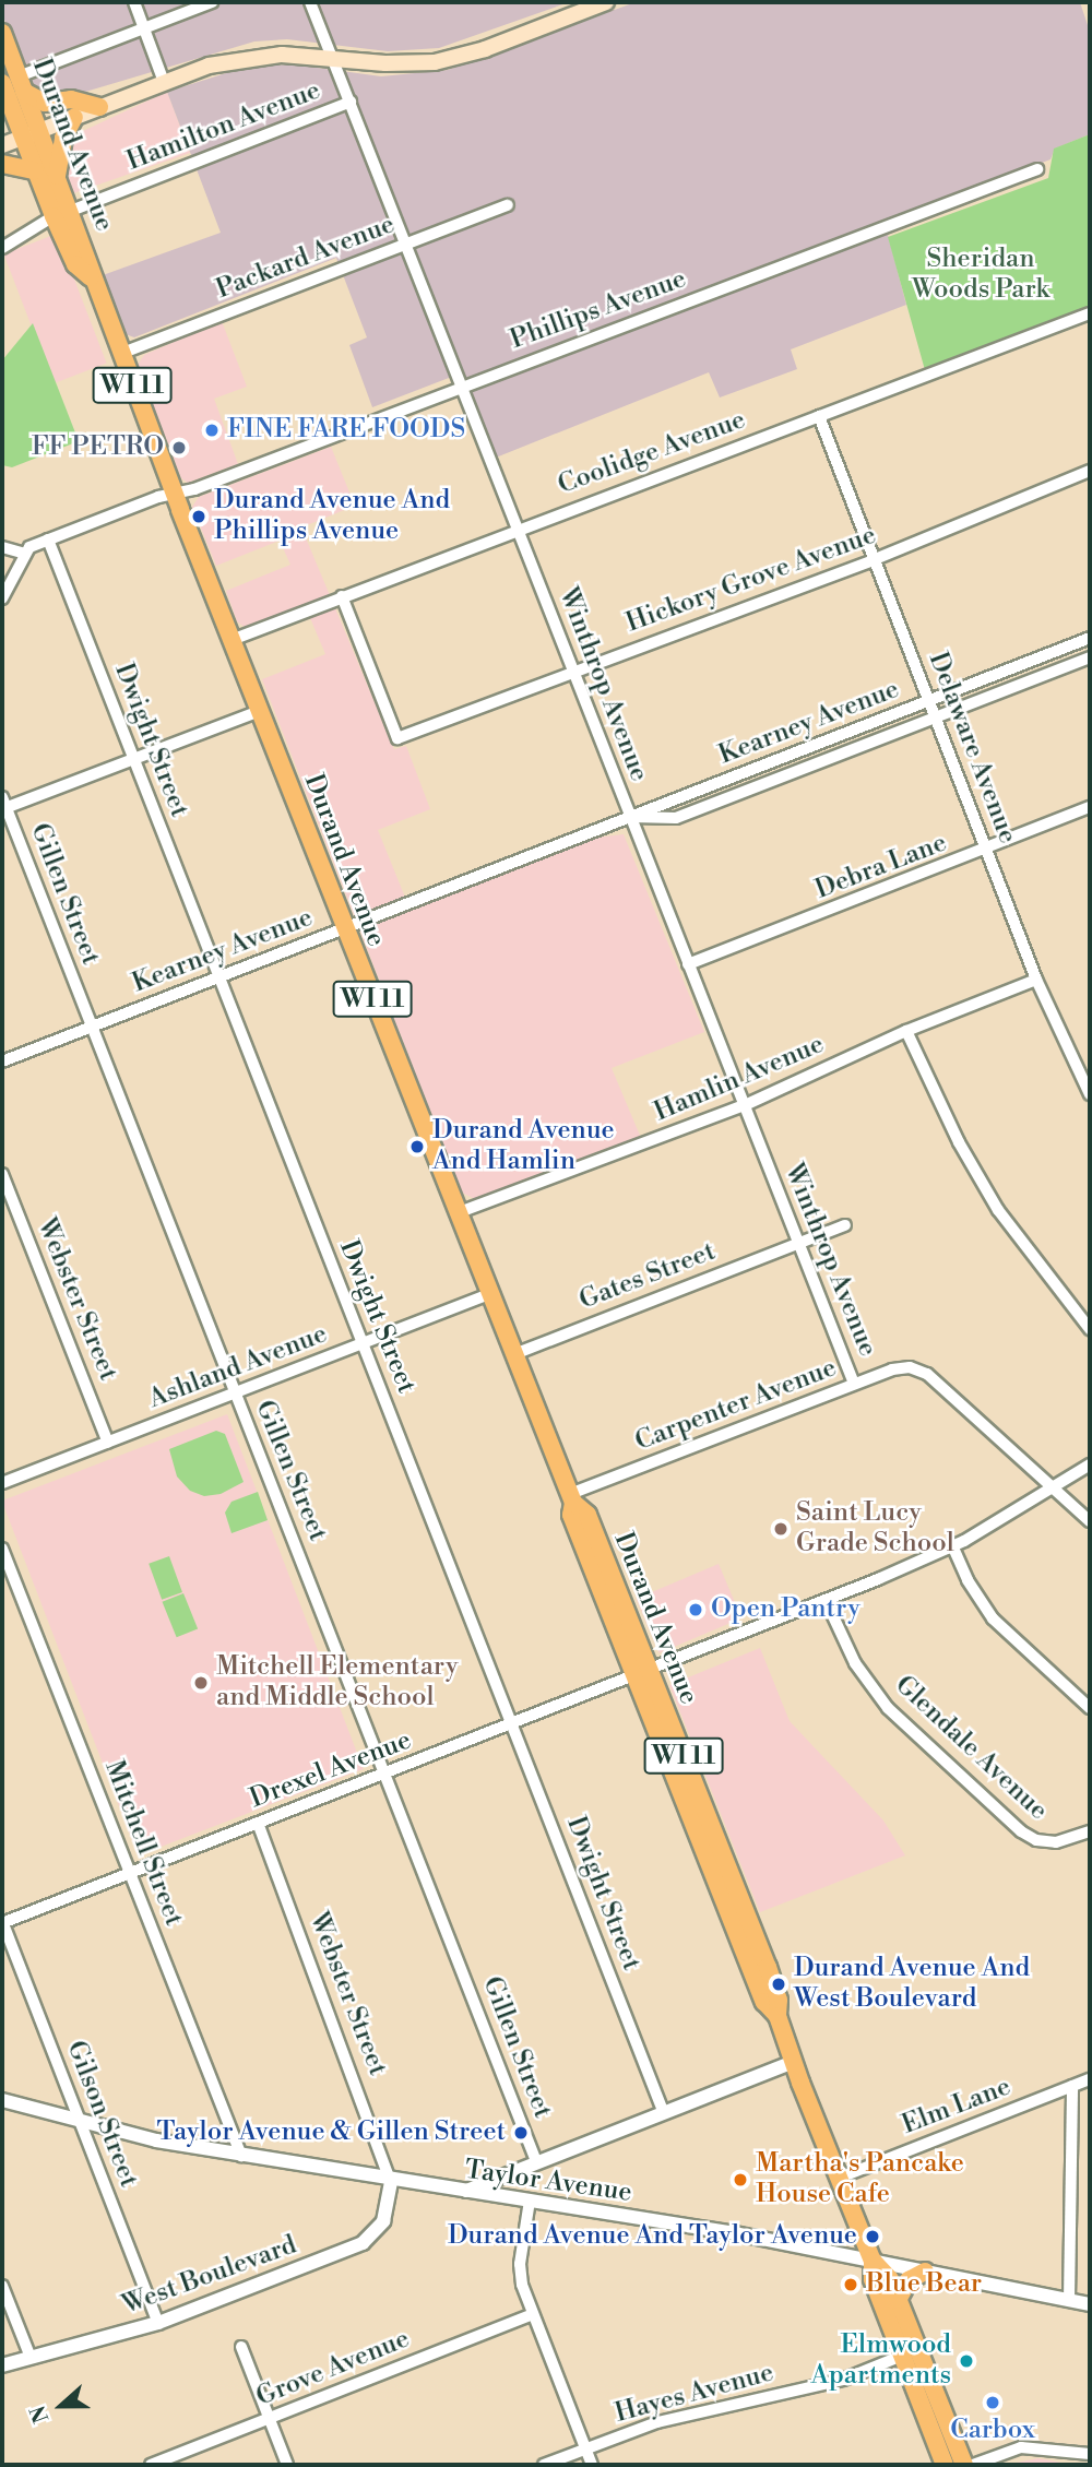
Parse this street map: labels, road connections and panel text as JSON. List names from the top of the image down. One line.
{"streets":{"main road":["Durand Avenue","WI 11"],"street":["Hamilton Avenue","Packard Avenue","Phillips Avenue","Coolidge Avenue","Hickory Grove Avenue","Winthrop Avenue","Kearney Avenue","Dwight Street","Delaware Avenue","Debra Lane","Gillen Street","Hamlin Avenue","Gates Street","Webster Street","Ashland Avenue","Carpenter Avenue","Glendale Avenue","Drexel Avenue","Mitchell Street","Elm Lane","Gilson Street","Taylor Avenue","West Boulevard","Grove Avenue","Hayes Avenue"]},"crossings":[["Hamilton Avenue","Durand Avenue"],["Hamilton Avenue","Winthrop Avenue"],["Durand Avenue","Packard Avenue"],["Durand Avenue","Phillips Avenue"],["Durand Avenue","Coolidge Avenue"],["Durand Avenue","Kearney Avenue"],["Durand Avenue","Hamlin Avenue"],["Durand Avenue","Gates Street"],["Durand Avenue","Ashland Avenue"],["Durand Avenue","Carpenter Avenue"],["Durand Avenue","Drexel Avenue"],["Durand Avenue","Elm Lane"],["Durand Avenue","Taylor Avenue"],["Durand Avenue","Hayes Avenue"],["Packard Avenue","Winthrop Avenue"],["Phillips Avenue","Winthrop Avenue"],["Phillips Avenue","Dwight Street"],["Coolidge Avenue","Hickory Grove Avenue"],["Coolidge Avenue","Winthrop Avenue"],["Coolidge Avenue","Delaware Avenue"],["Hickory Grove Avenue","Winthrop Avenue"],["Hickory Grove Avenue","Delaware Avenue"],["Winthrop Avenue","Kearney Avenue"],["Winthrop Avenue","Debra Lane"],["Winthrop Avenue","Hamlin Avenue"],["Winthrop Avenue","Gates Street"],["Winthrop Avenue","Carpenter Avenue"],["Kearney Avenue","Dwight Street"],["Kearney Avenue","Delaware Avenue"],["Kearney Avenue","Gillen Street"],["Dwight Street","Ashland Avenue"],["Dwight Street","Drexel Avenue"],["Delaware Avenue","Debra Lane"],["Delaware Avenue","Hamlin Avenue"],["Gillen Street","Ashland Avenue"],["Gillen Street","Drexel Avenue"],["Webster Street","Ashland Avenue"],["Webster Street","Drexel Avenue"],["Webster Street","Taylor Avenue"],["Webster Street","West Boulevard"],["Carpenter Avenue","Drexel Avenue"],["Glendale Avenue","Drexel Avenue"],["Drexel Avenue","Mitchell Street"],["Drexel Avenue","Gilson Street"],["Mitchell Street","Taylor Avenue"],["Gilson Street","Taylor Avenue"],["Gilson Street","West Boulevard"],["Taylor Avenue","West Boulevard"]],"parks":["Sheridan Woods Park"],"places":["FINE FARE FOODS","FF PETRO","Durand Avenue And Phillips Avenue","Durand Avenue And Hamlin","Saint Lucy Grade School","Open Pantry","Mitchell Elementary and Middle School","Durand Avenue And West Boulevard","Taylor Avenue & Gillen Street","Martha's Pancake House Cafe","Durand Avenue And Taylor Avenue","Blue Bear","Elmwood Apartments","Carbox"],"north":"left"}
